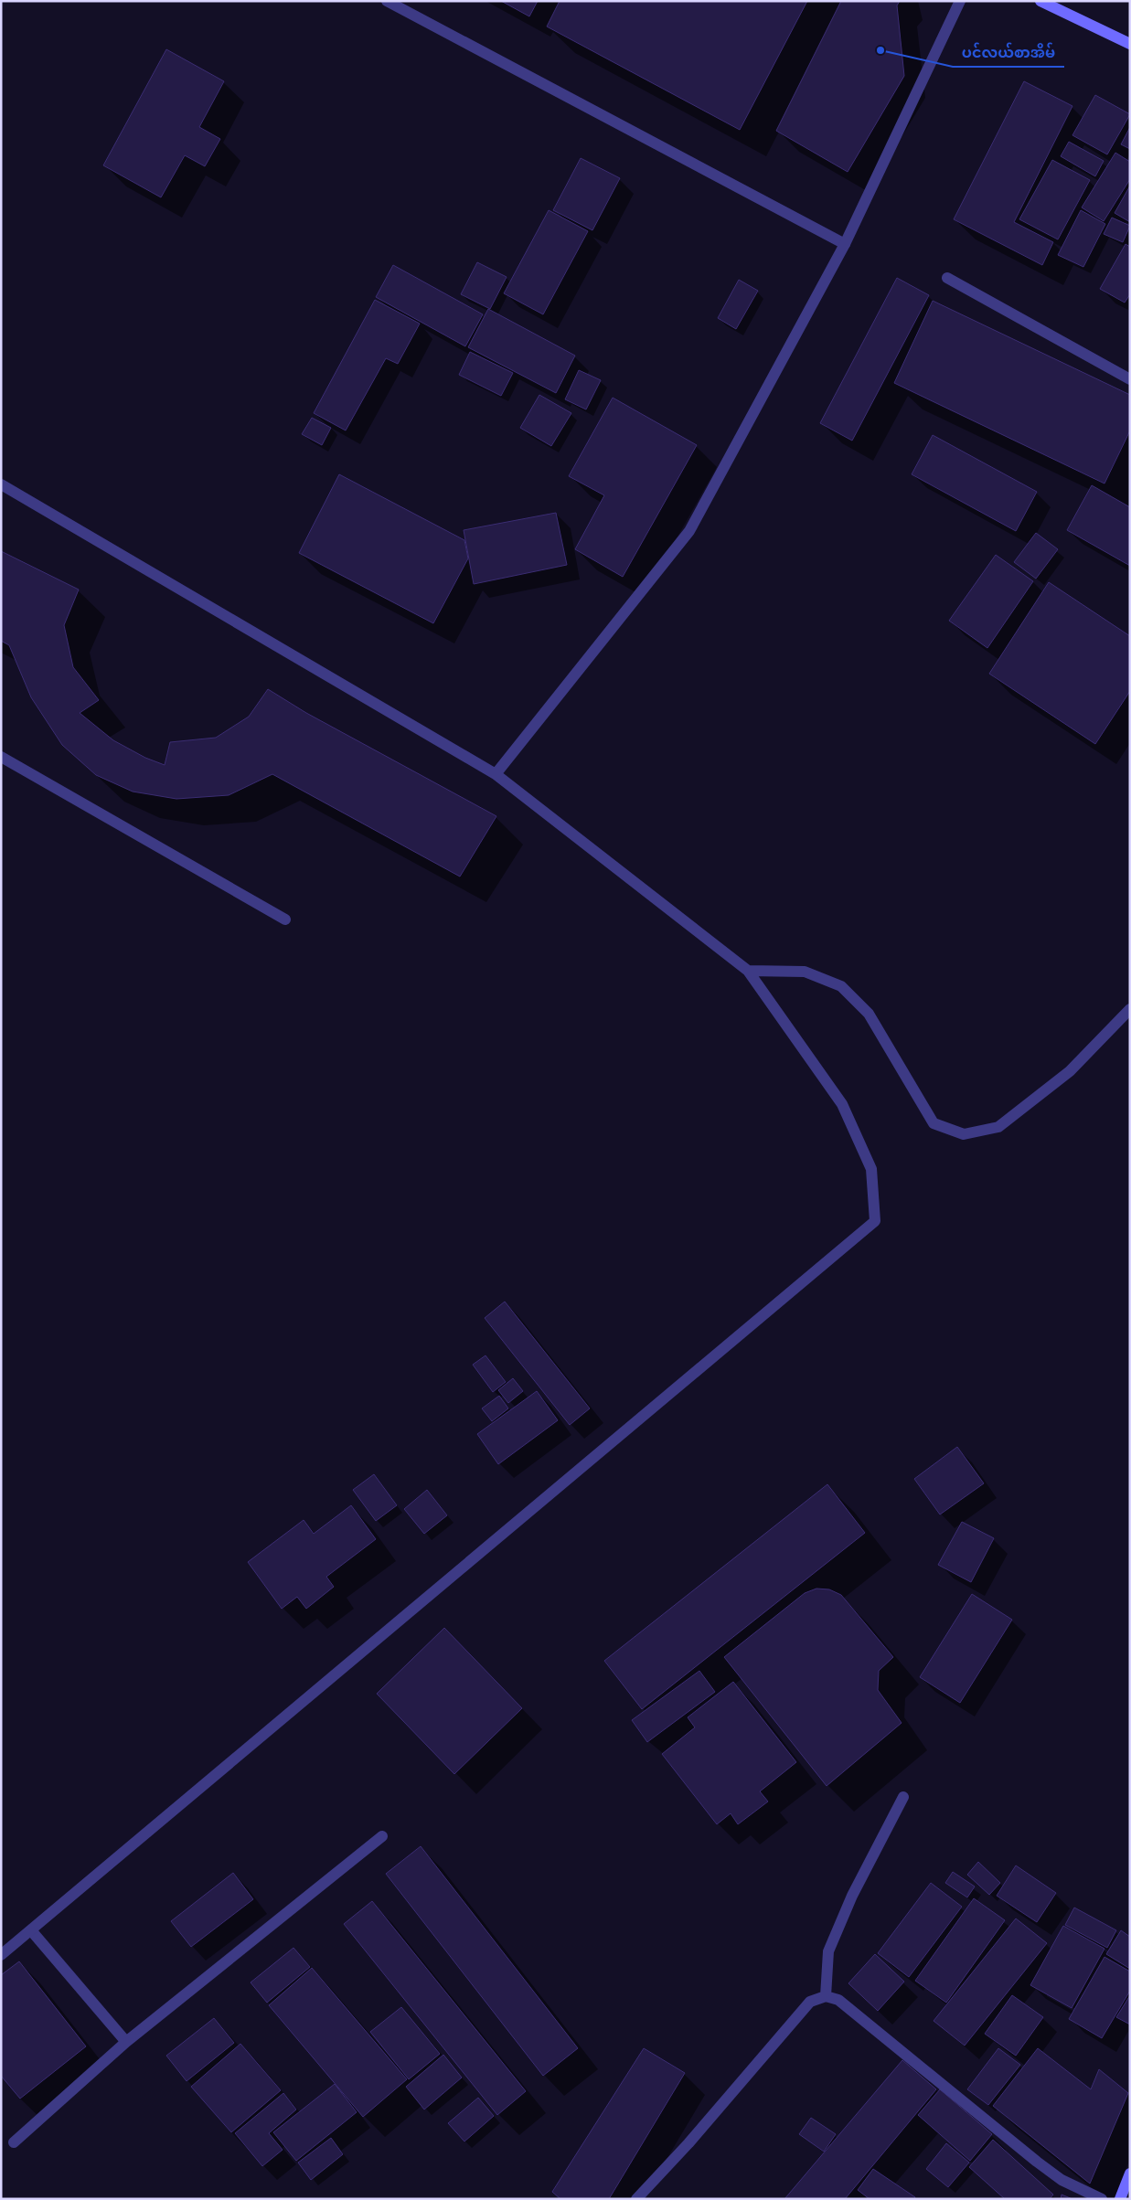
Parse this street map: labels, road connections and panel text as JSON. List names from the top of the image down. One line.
{"places":["ပင်လယ်စာအိမ်"]}
